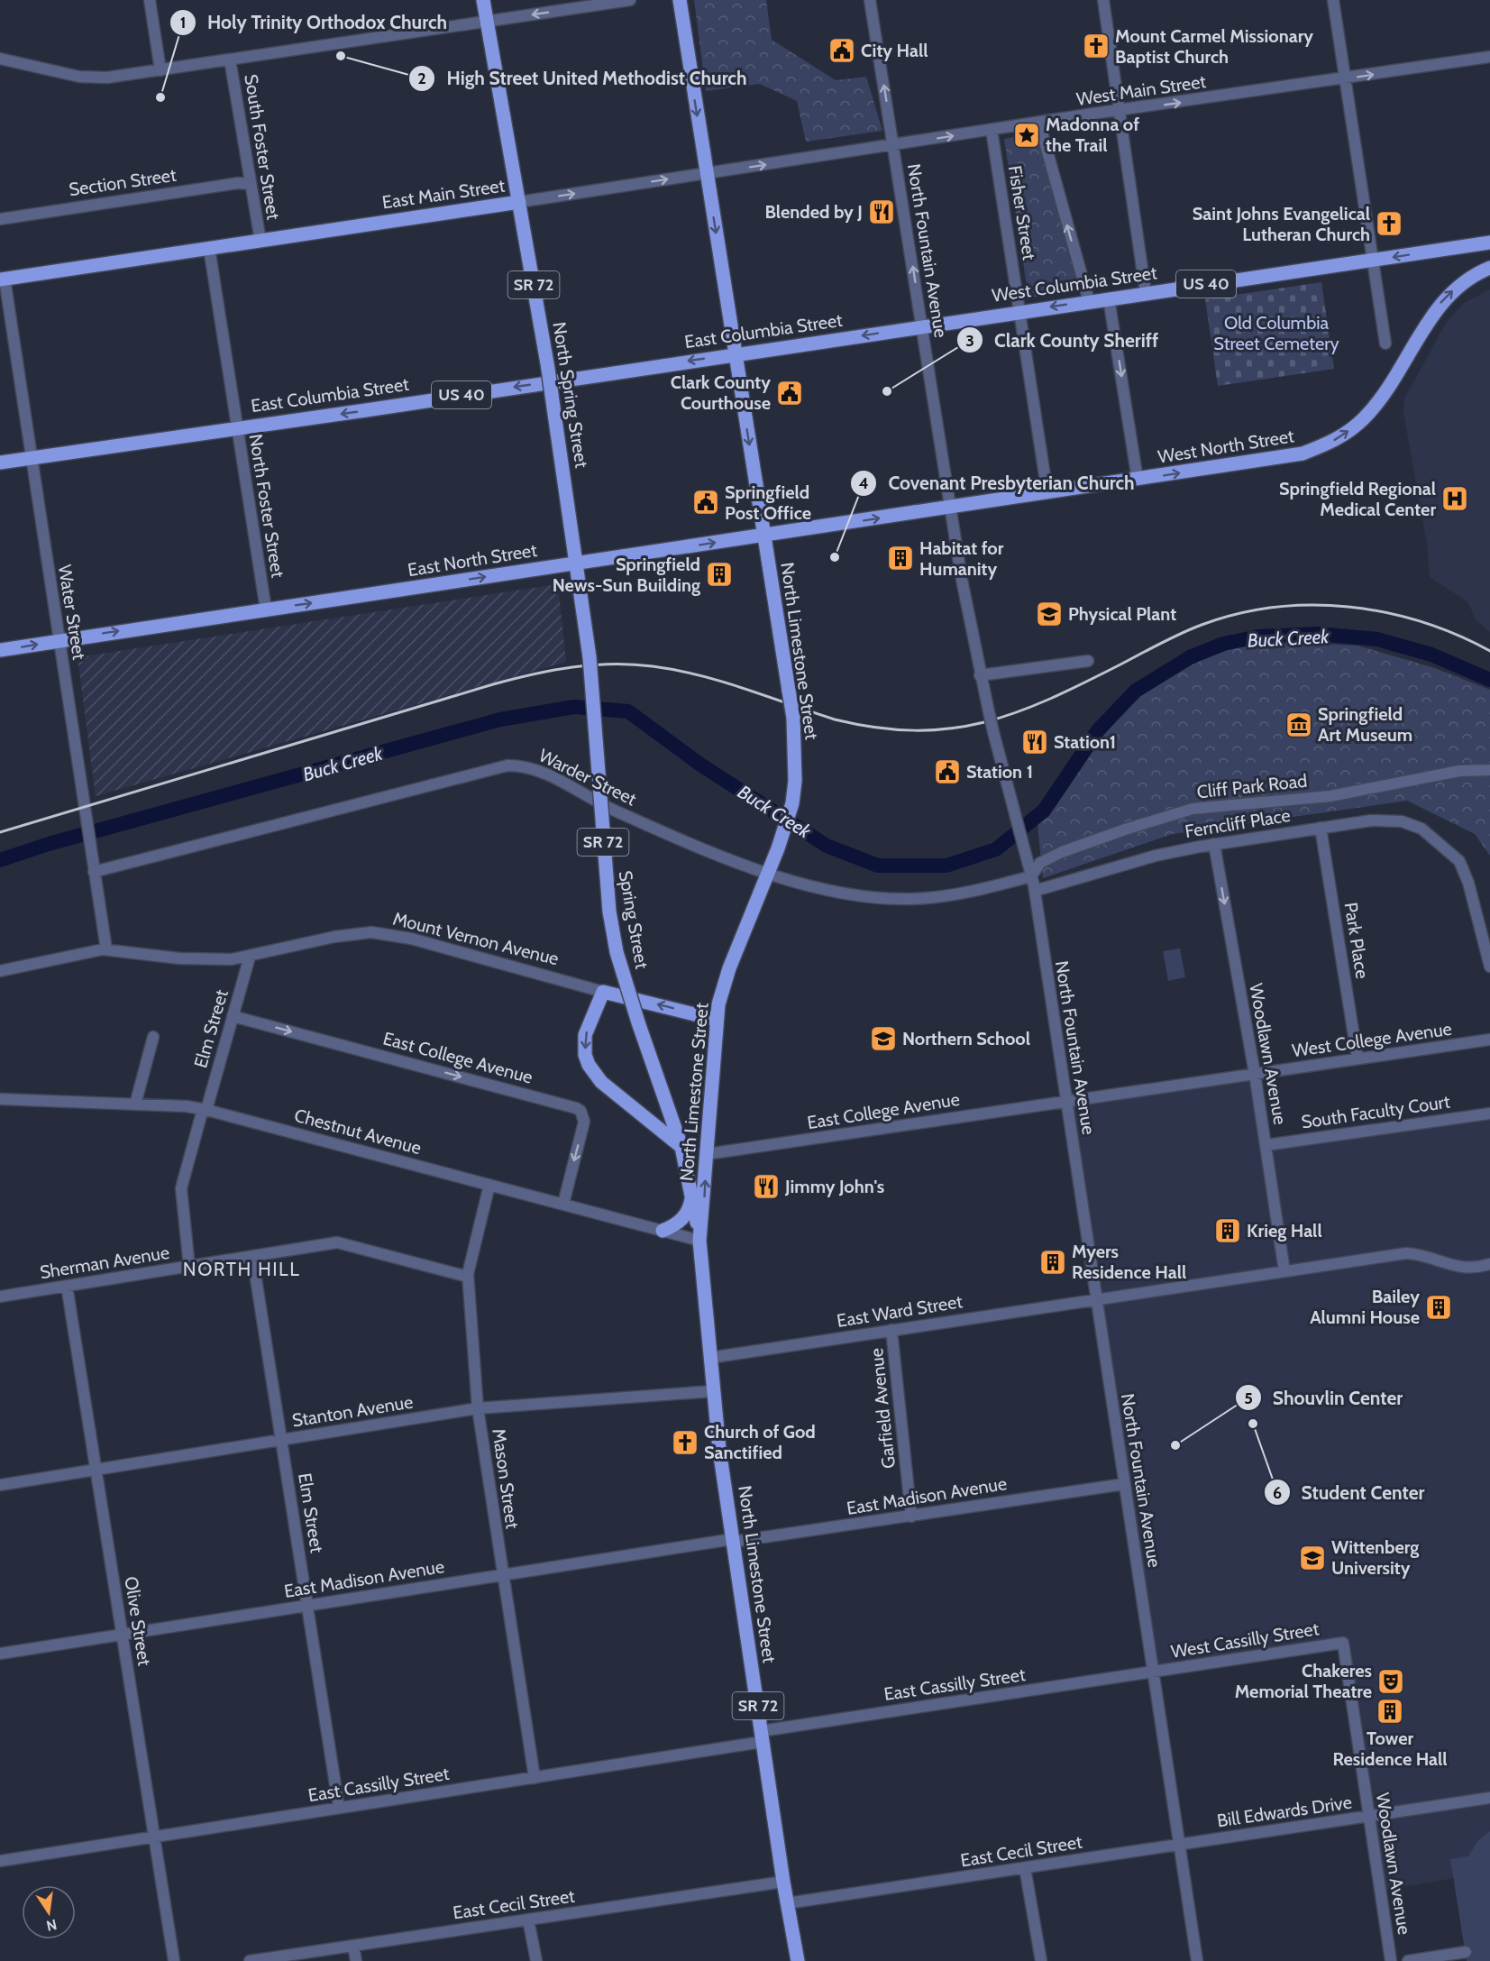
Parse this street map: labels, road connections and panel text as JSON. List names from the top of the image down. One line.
{"streets":{"main road":["East Main Street","West Columbia Street","US 40","SR 72","East Columbia Street","North Spring Street","West North Street","East North Street","North Limestone Street","Spring Street","Mount Vernon Avenue"],"street":["West Main Street","South Foster Street","Section Street","Fisher Street","North Fountain Avenue","North Foster Street","Water Street","Warder Street","Cliff Park Road","Ferncliff Place","Park Place","Elm Street","West College Avenue","Woodlawn Avenue","East College Avenue","South Faculty Court","Chestnut Avenue","Sherman Avenue","East Ward Street","Garfield Avenue","Stanton Avenue","Mason Street","East Madison Avenue","Olive Street","West Cassilly Street","East Cassilly Street","Bill Edwards Drive","East Cecil Street"]},"crossings":[["West Main Street","East Main Street"],["West Main Street","Fisher Street"],["West Main Street","North Fountain Avenue"],["South Foster Street","Section Street"],["South Foster Street","East Main Street"],["East Main Street","North Fountain Avenue"],["East Main Street","SR 72"],["East Main Street","North Spring Street"],["East Main Street","North Foster Street"],["East Main Street","Water Street"],["East Main Street","North Limestone Street"],["Fisher Street","West Columbia Street"],["Fisher Street","West North Street"],["North Fountain Avenue","West Columbia Street"],["North Fountain Avenue","East Columbia Street"],["North Fountain Avenue","West North Street"],["North Fountain Avenue","East North Street"],["North Fountain Avenue","Warder Street"],["North Fountain Avenue","Cliff Park Road"],["North Fountain Avenue","Ferncliff Place"],["North Fountain Avenue","West College Avenue"],["North Fountain Avenue","East College Avenue"],["North Fountain Avenue","East Ward Street"],["North Fountain Avenue","East Madison Avenue"],["North Fountain Avenue","West Cassilly Street"],["North Fountain Avenue","East Cassilly Street"],["North Fountain Avenue","Bill Edwards Drive"],["North Fountain Avenue","East Cecil Street"],["West Columbia Street","East Columbia Street"],["SR 72","North Spring Street"],["East Columbia Street","North Foster Street"],["East Columbia Street","Water Street"],["East Columbia Street","North Limestone Street"],["North Spring Street","East North Street"],["North Spring Street","Spring Street"],["West North Street","East North Street"],["North Foster Street","East North Street"],["East North Street","Water Street"],["East North Street","North Limestone Street"],["East North Street","Spring Street"],["Water Street","Warder Street"],["Water Street","Mount Vernon Avenue"],["North Limestone Street","Warder Street"],["North Limestone Street","Spring Street"],["North Limestone Street","Mount Vernon Avenue"],["North Limestone Street","East College Avenue"],["North Limestone Street","Chestnut Avenue"],["North Limestone Street","East Ward Street"],["North Limestone Street","Stanton Avenue"],["North Limestone Street","East Madison Avenue"],["North Limestone Street","East Cassilly Street"],["North Limestone Street","East Cecil Street"],["Warder Street","Cliff Park Road"],["Ferncliff Place","Park Place"],["Ferncliff Place","Woodlawn Avenue"],["Spring Street","Chestnut Avenue"],["Mount Vernon Avenue","Elm Street"],["Park Place","West College Avenue"],["Elm Street","East College Avenue"],["Elm Street","Chestnut Avenue"],["Elm Street","Sherman Avenue"],["Elm Street","Stanton Avenue"],["Elm Street","East Madison Avenue"],["Elm Street","East Cassilly Street"],["West College Avenue","Woodlawn Avenue"],["West College Avenue","East College Avenue"],["Woodlawn Avenue","South Faculty Court"],["Woodlawn Avenue","East Ward Street"],["Woodlawn Avenue","West Cassilly Street"],["Woodlawn Avenue","Bill Edwards Drive"],["East College Avenue","Chestnut Avenue"],["Chestnut Avenue","Mason Street"],["Sherman Avenue","Mason Street"],["Sherman Avenue","Olive Street"],["East Ward Street","Garfield Avenue"],["Garfield Avenue","East Madison Avenue"],["Stanton Avenue","Mason Street"],["Stanton Avenue","Olive Street"],["Mason Street","East Madison Avenue"],["Mason Street","East Cassilly Street"],["East Madison Avenue","Olive Street"],["Olive Street","East Cassilly Street"],["West Cassilly Street","East Cassilly Street"],["Bill Edwards Drive","East Cecil Street"]],"one_way":["West Main Street","East Main Street","East Columbia Street","West North Street","East North Street","East College Avenue"],"districts":["NORTH HILL"],"water":["Buck Creek"],"parks":["Old Columbia Street Cemetery"],"places":{"church":["Mount Carmel Missionary Baptist Church","Saint Johns Evangelical Lutheran Church","Church of God Sanctified"],"public building":["City Hall","Clark County Courthouse","Springfield Post Office","Station 1"],"other":["High Street United Methodist Church","Holy Trinity Orthodox Church","Clark County Sheriff","Covenant Presbyterian Church","Student Center","Shouvlin Center"],"place":["Madonna of the Trail"],"restaurant":["Blended by J","Station1","Jimmy John's"],"hospital":["Springfield Regional Medical Center"],"building":["Habitat for Humanity","Springfield News-Sun Building","Krieg Hall","Myers Residence Hall","Bailey Alumni House","Tower Residence Hall"],"school or university":["Physical Plant","Northern School","Wittenberg University"],"museum":["Springfield Art Museum"],"theatre":["Chakeres Memorial Theatre"]},"north":"bottom"}
